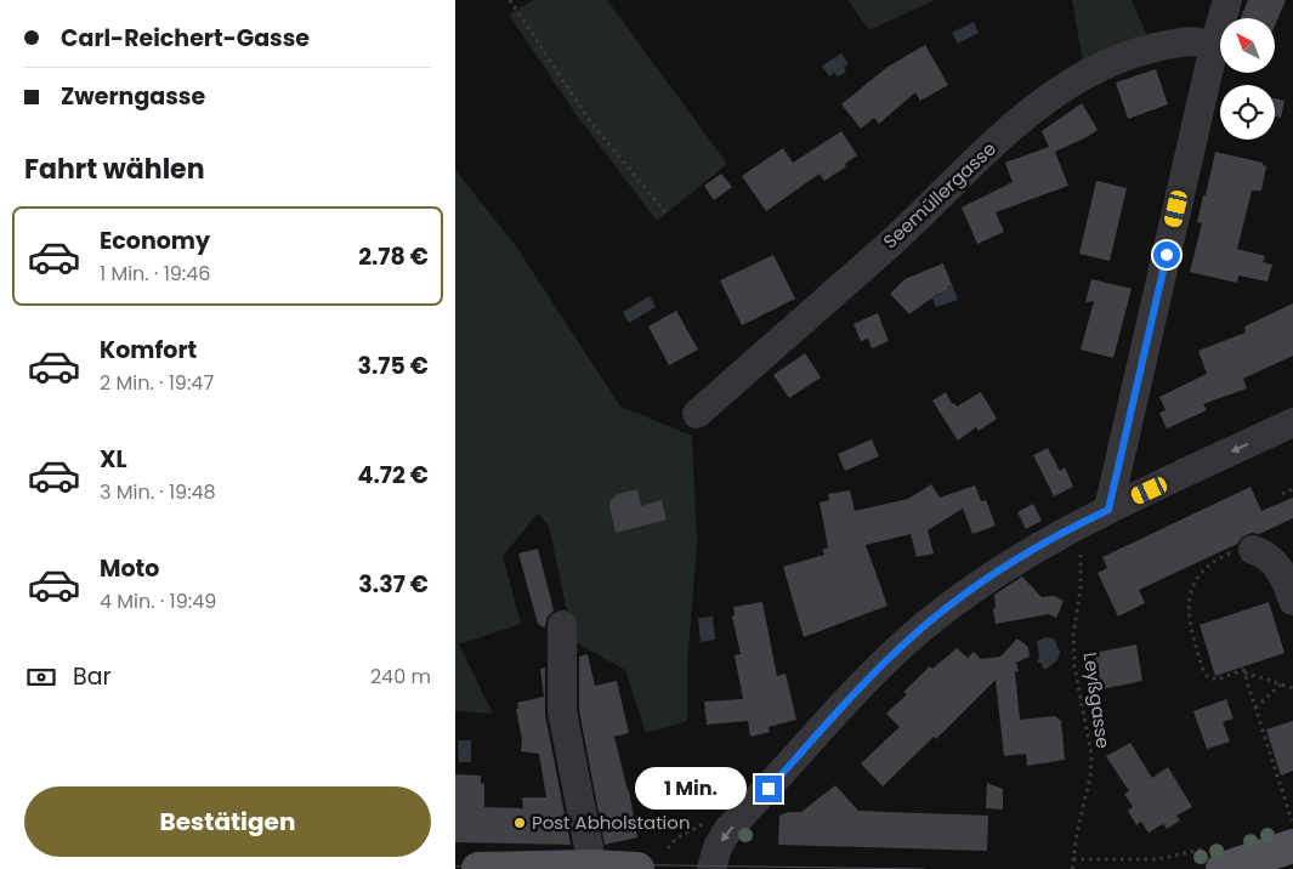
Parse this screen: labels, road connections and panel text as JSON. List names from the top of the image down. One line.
{"streets":{"street":["Seemüllergasse"],"path":["Leyßgasse"]},"places":["Post Abholstation"],"north":"top left","page":{"banner":["Carl-Reichert-Gasse","Zwerngasse"],"heading":"Fahrt wählen","list":[{"name":"Economy","note":"1 Min. · 19:46","value":"2.78 €"},{"name":"Komfort","note":"2 Min. · 19:47","value":"3.75 €"},{"name":"XL","note":"3 Min. · 19:48","value":"4.72 €"},{"name":"Moto","note":"4 Min. · 19:49","value":"3.37 €"}],"pay":["Bar","240 m"],"bubble":"1 Min.","buttons":"Bestätigen"}}
